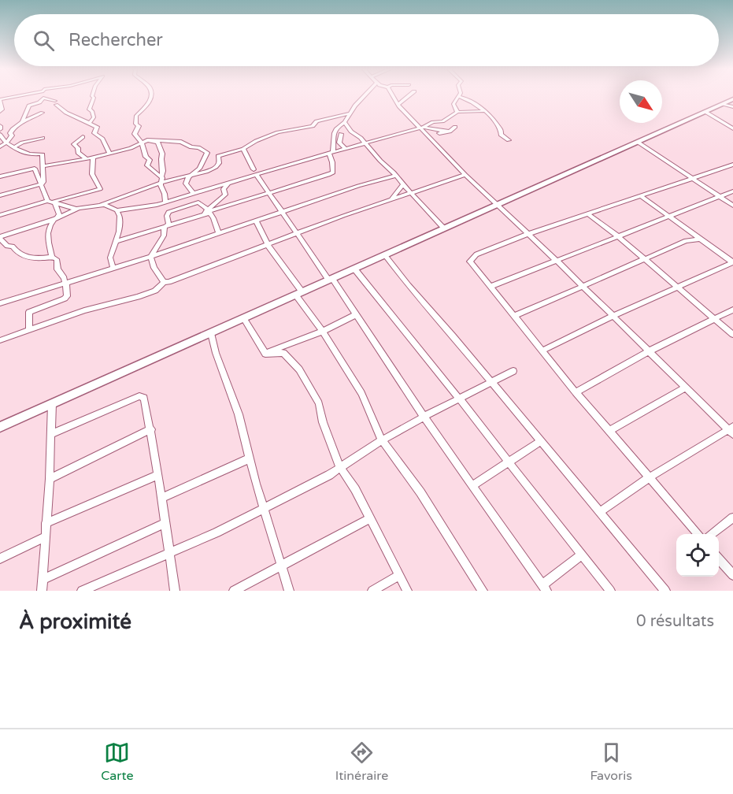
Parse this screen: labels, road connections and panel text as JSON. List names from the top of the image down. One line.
{"north":"bottom right","page":{"search":"Rechercher","heading":["À proximité","0 résultats"],"nav":["Carte","Itinéraire","Favoris"]}}
